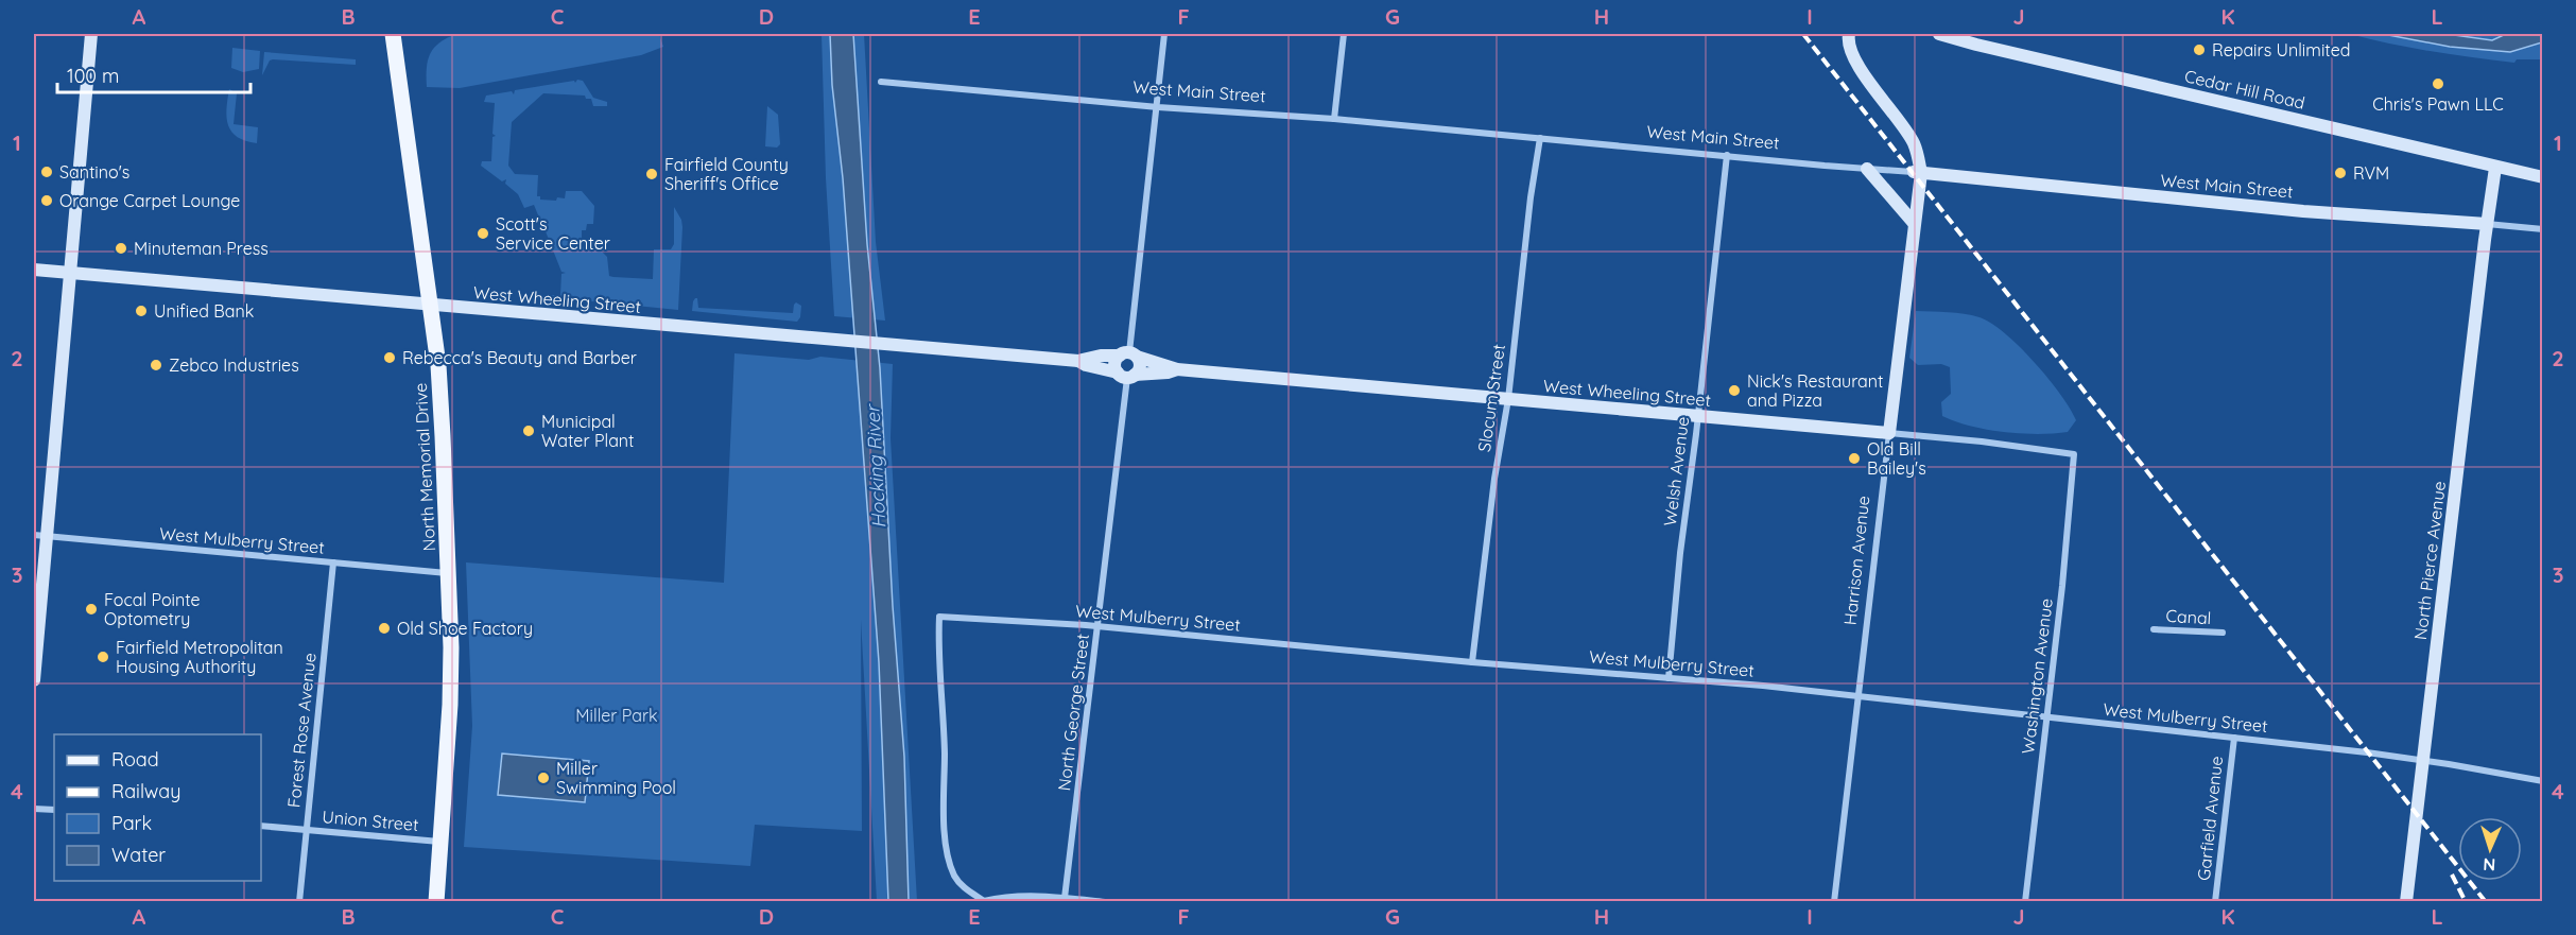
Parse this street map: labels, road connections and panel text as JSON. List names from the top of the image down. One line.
{"streets":{"main road":["North Memorial Drive"],"street":["Cedar Hill Road","West Main Street","West Wheeling Street","Slocum Street","Welsh Avenue","West Mulberry Street","Harrison Avenue","North Pierce Avenue","Canal","Washington Avenue","North George Street","Forest Rose Avenue","Garfield Avenue","Union Street"]},"crossings":[["Cedar Hill Road","North Pierce Avenue"],["West Main Street","Slocum Street"],["West Main Street","Welsh Avenue"],["West Main Street","Harrison Avenue"],["West Main Street","North Pierce Avenue"],["West Wheeling Street","Slocum Street"],["West Wheeling Street","North Memorial Drive"],["West Wheeling Street","Welsh Avenue"],["West Wheeling Street","Harrison Avenue"],["West Wheeling Street","Washington Avenue"],["West Wheeling Street","North George Street"],["Slocum Street","West Mulberry Street"],["North Memorial Drive","West Mulberry Street"],["North Memorial Drive","Union Street"],["Welsh Avenue","West Mulberry Street"],["West Mulberry Street","Harrison Avenue"],["West Mulberry Street","North Pierce Avenue"],["West Mulberry Street","Washington Avenue"],["West Mulberry Street","North George Street"],["West Mulberry Street","Forest Rose Avenue"],["West Mulberry Street","Garfield Avenue"],["Forest Rose Avenue","Union Street"]],"water":["Hocking River"],"parks":["Miller Park"],"places":["Repairs Unlimited","Chris's Pawn LLC","Santino's","RVM","Fairfield County Sheriff's Office","Orange Carpet Lounge","Scott's Service Center","Minuteman Press","Unified Bank","Rebecca's Beauty and Barber","Zebco Industries","Nick's Restaurant and Pizza","Municipal Water Plant","Old Bill Bailey's","Focal Pointe Optometry","Old Shoe Factory","Fairfield Metropolitan Housing Authority","Miller Swimming Pool"],"legend":["Road","Railway","Park","Water"],"scale_bar":"100 m","north":"bottom","grid":{"columns":["A","B","C","D","E","F","G","H","I","J","K","L"],"rows":["1","2","3","4"]}}
